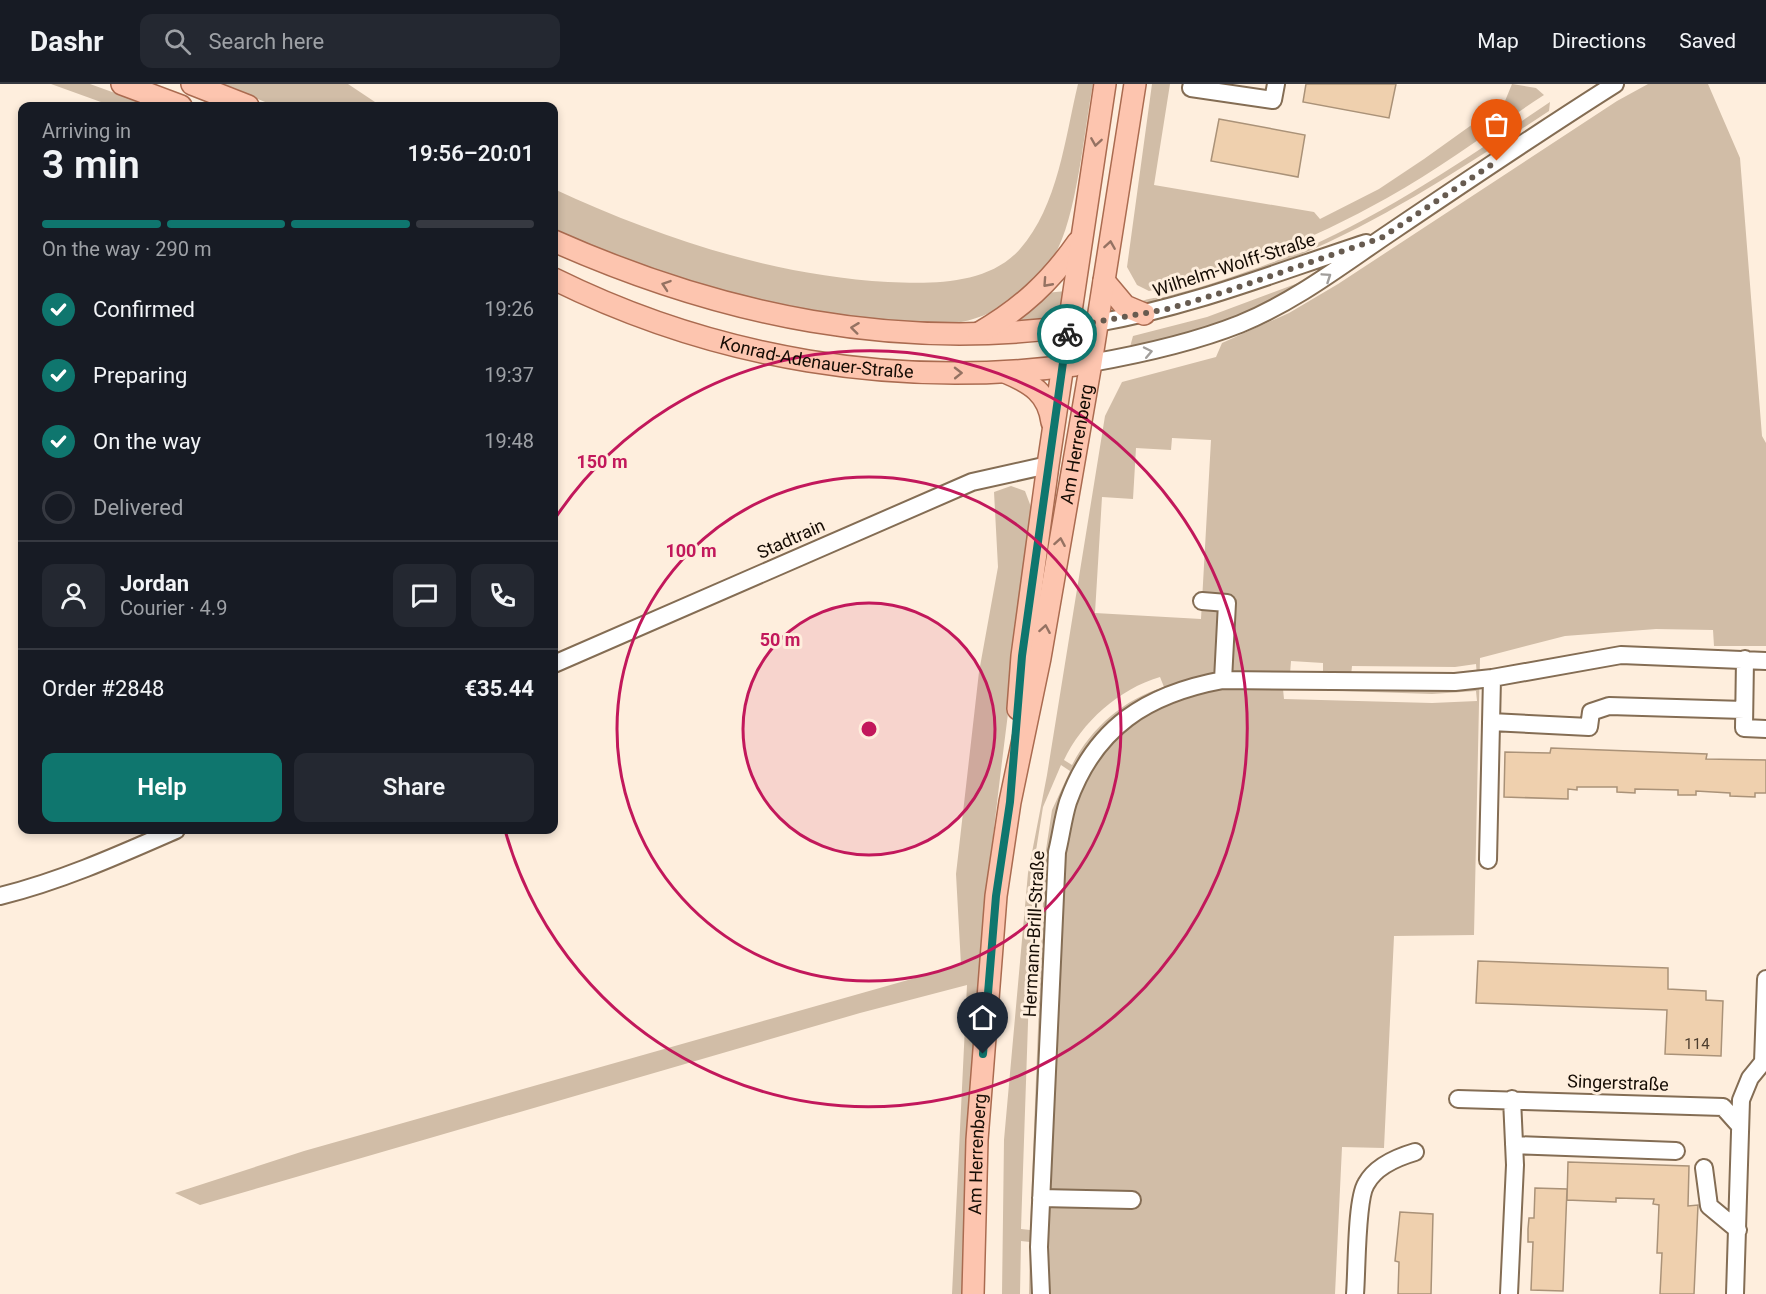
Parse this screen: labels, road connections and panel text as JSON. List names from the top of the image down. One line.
{"streets":{"main road":["Konrad-Adenauer-Straße","Am Herrenberg"],"street":["Wilhelm-Wolff-Straße","Stadtrain","Hermann-Brill-Straße","Singerstraße"]},"crossings":[["Wilhelm-Wolff-Straße","Konrad-Adenauer-Straße"],["Wilhelm-Wolff-Straße","Am Herrenberg"],["Konrad-Adenauer-Straße","Am Herrenberg"],["Am Herrenberg","Stadtrain"]],"house_numbers":["114"],"page":{"header":"Dashr","search":"Search here","nav":["Map","Directions","Saved"],"heading":["3 min","Arriving in","19:56–20:01"],"panel":["Jordan","Courier · 4.9","Order #2848","€35.44"],"bar":"On the way · 290 m","list":[["Confirmed","19:26"],["Preparing","19:37"],["On the way","19:48"],"Delivered"],"buttons":["Help","Share"]},"rings":["150 m","100 m","50 m"]}
